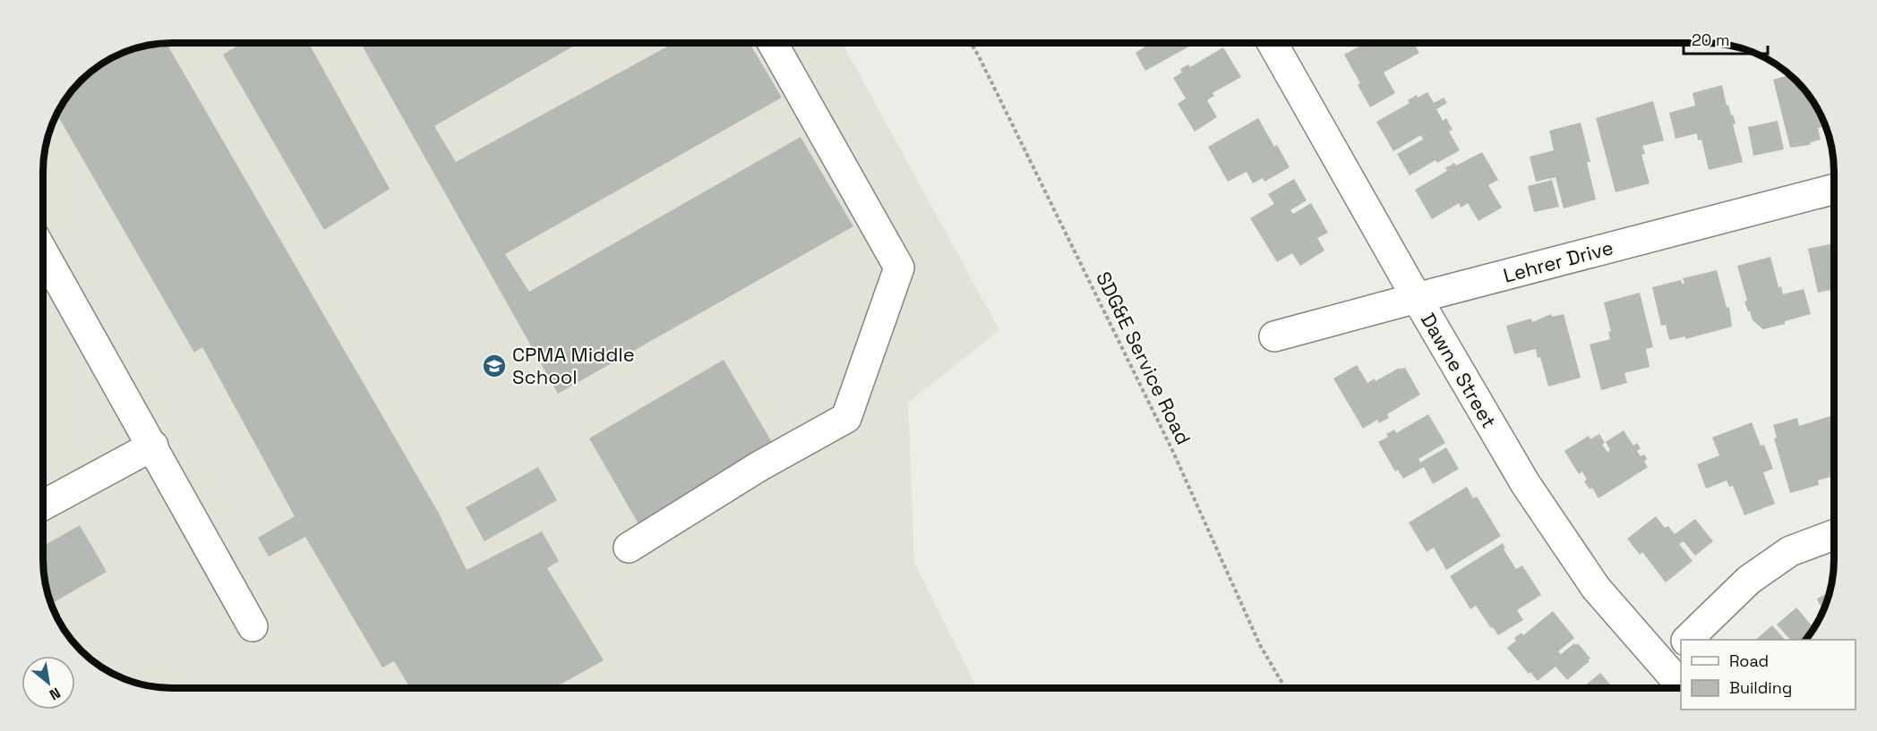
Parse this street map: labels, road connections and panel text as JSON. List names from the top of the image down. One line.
{"streets":{"street":["Lehrer Drive","Dawne Street"],"path":["SDG&E Service Road"]},"crossings":[["Lehrer Drive","Dawne Street"]],"places":{"school or university":["CPMA Middle School"]},"legend":["Road","Building"],"scale_bar":"20 m","north":"bottom right"}
